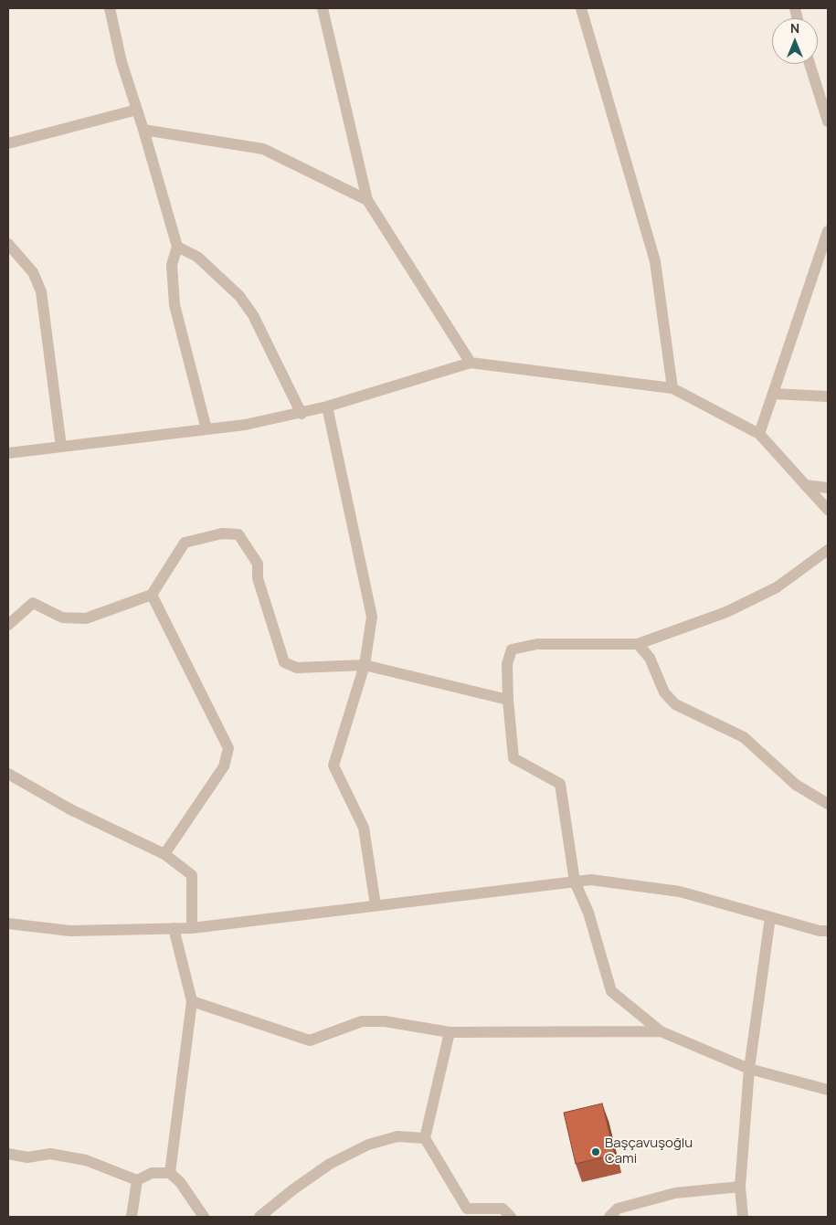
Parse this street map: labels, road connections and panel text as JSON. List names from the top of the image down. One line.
{"places":["Başçavuşoğlu Cami"],"north":"top"}
